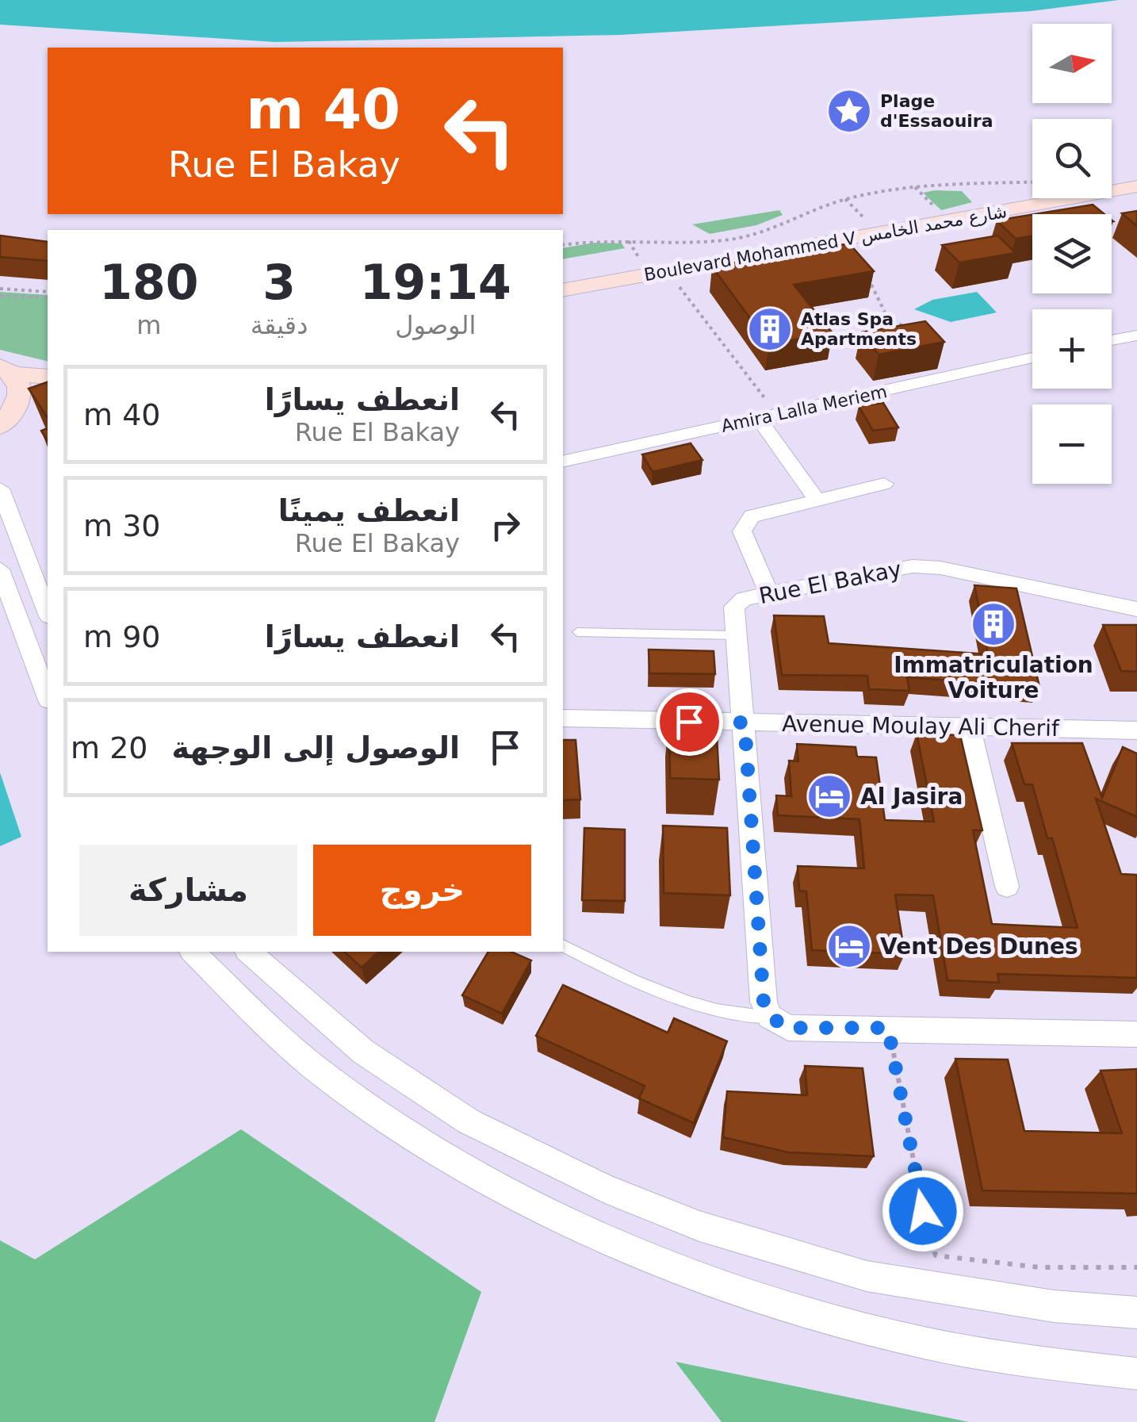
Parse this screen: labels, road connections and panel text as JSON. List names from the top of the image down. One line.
{"streets":{"street":["Boulevard Mohammed V شارع محمد الخامس","Amira Lalla Meriem","Rue El Bakay","Avenue Moulay Ali Cherif"]},"crossings":[["Rue El Bakay","Avenue Moulay Ali Cherif"]],"places":{"place":["Plage d'Essaouira"],"building":["Atlas Spa Apartments","Immatriculation Voiture"],"hotel":["Al Jasira","Vent Des Dunes"]},"north":"right","page":{"map_buttons":["+","−"],"turn":["40 m","Rue El Bakay"],"eta":["19:14","الوصول","3","دقيقة","180","m"],"list":[{"name":"انعطف يسارًا","note":"Rue El Bakay","value":"40 m"},{"name":"انعطف يمينًا","note":"Rue El Bakay","value":"30 m"},{"name":"انعطف يسارًا","value":"90 m"},{"name":"الوصول إلى الوجهة","value":"20 m"}],"buttons":["خروج","مشاركة"]}}
